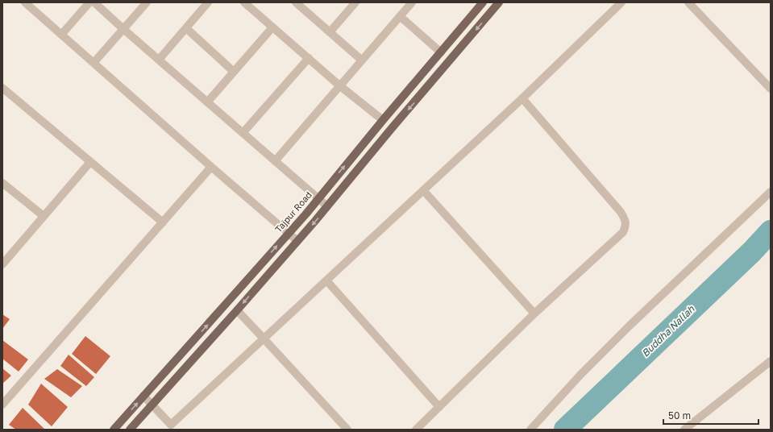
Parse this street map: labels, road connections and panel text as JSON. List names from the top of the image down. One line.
{"streets":{"main road":["Tajpur Road"]},"water":["Buddha Nallah"],"scale_bar":"50 m"}
